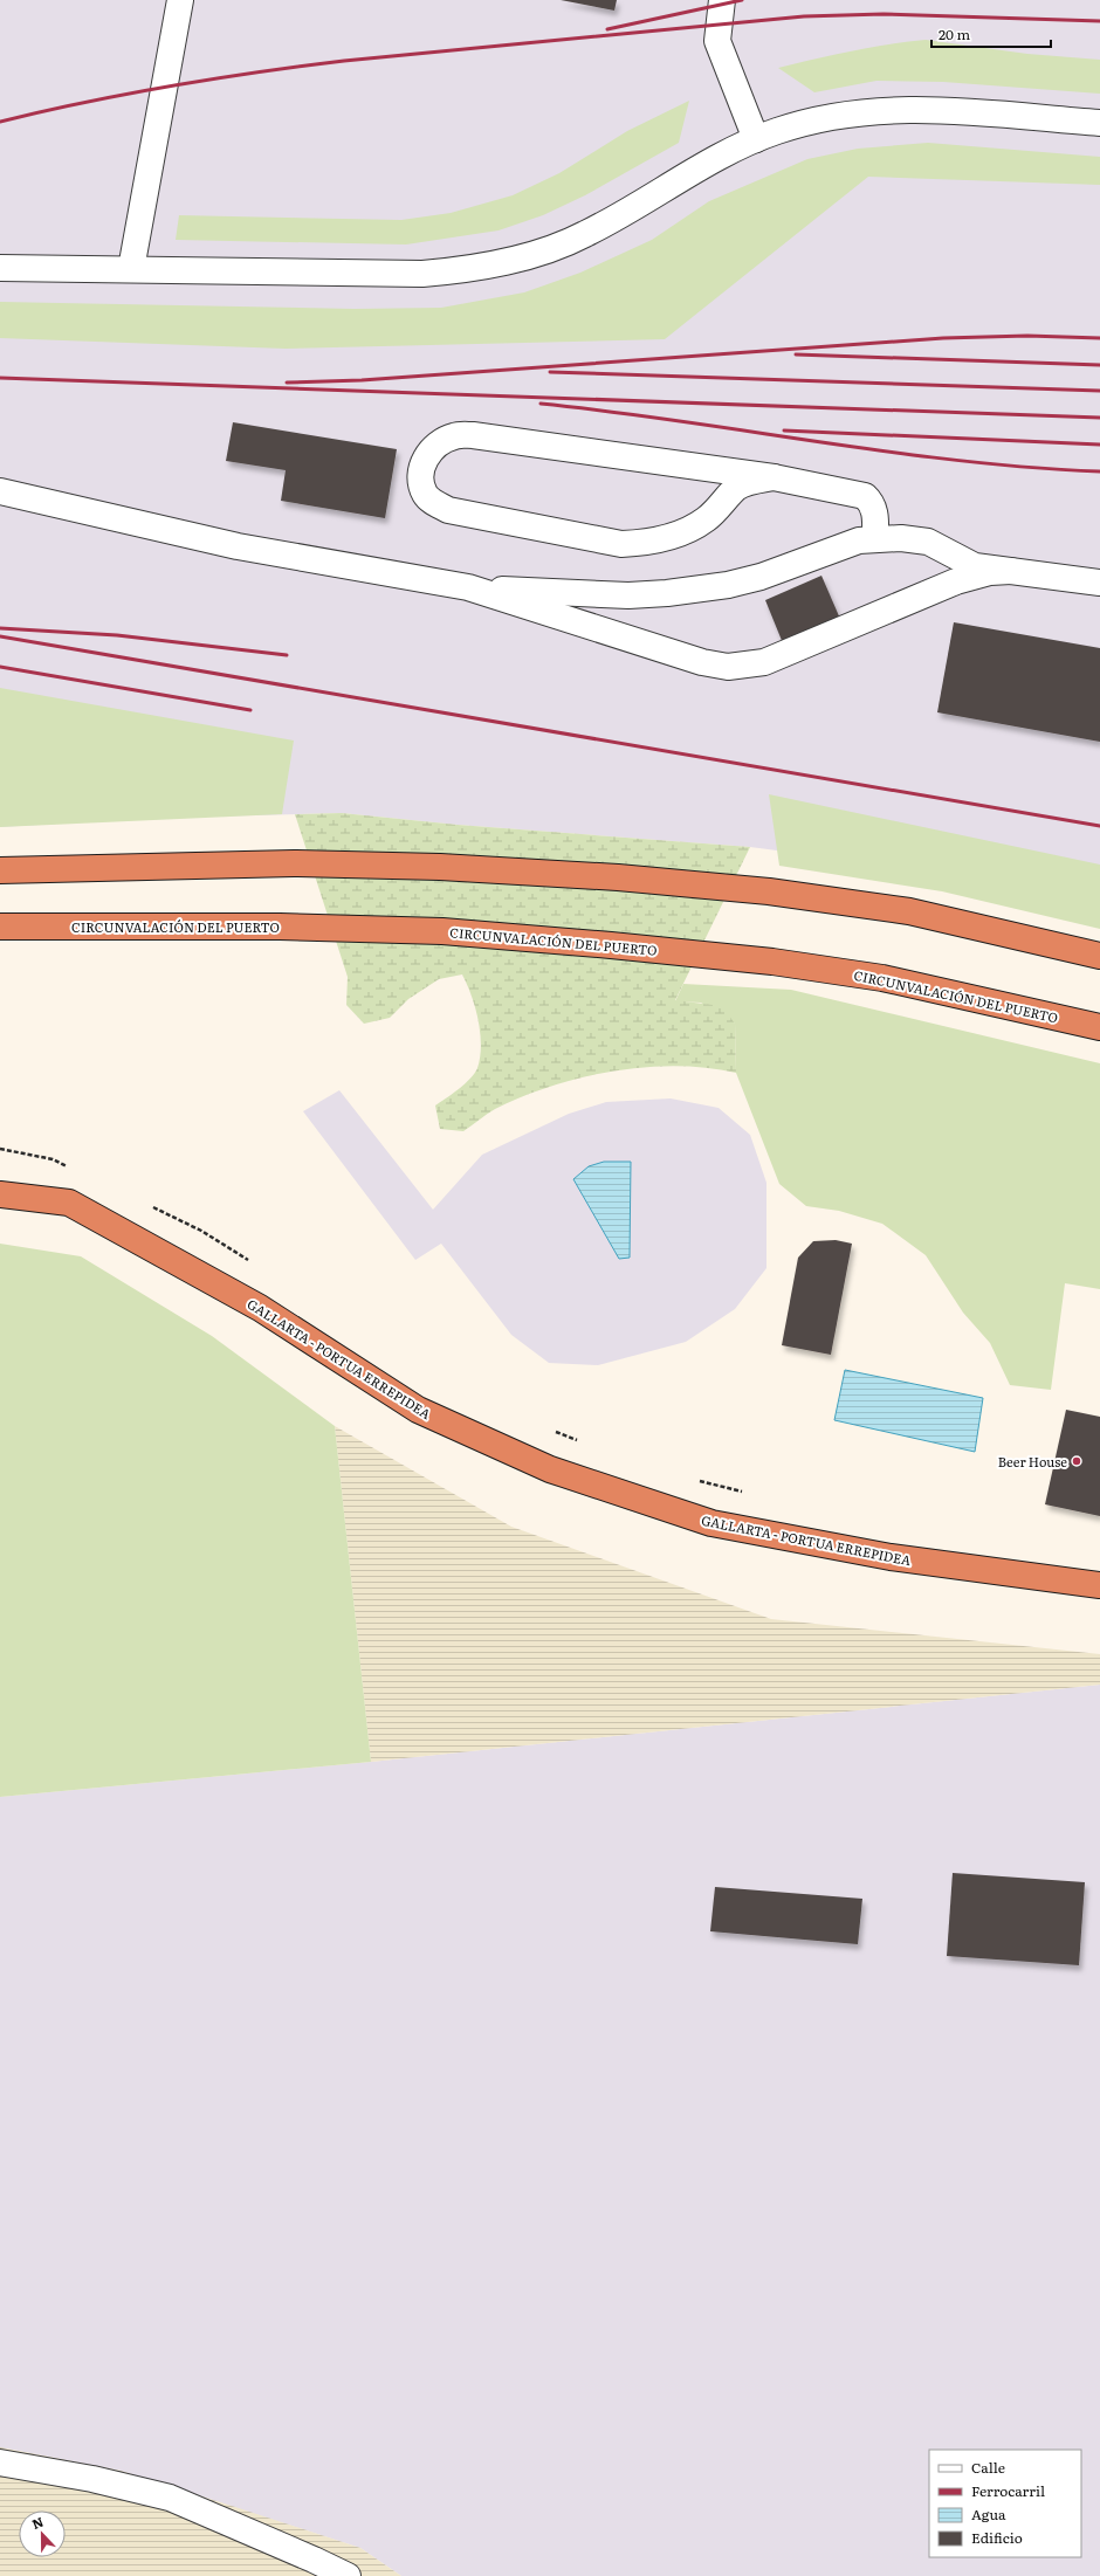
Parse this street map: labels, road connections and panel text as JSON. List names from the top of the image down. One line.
{"streets":{"highway":["CIRCUNVALACIÓN DEL PUERTO","GALLARTA - PORTUA ERREPIDEA"]},"places":["Beer House"],"legend":["Calle","Ferrocarril","Agua","Edificio"],"scale_bar":"20 m","north":"top"}
